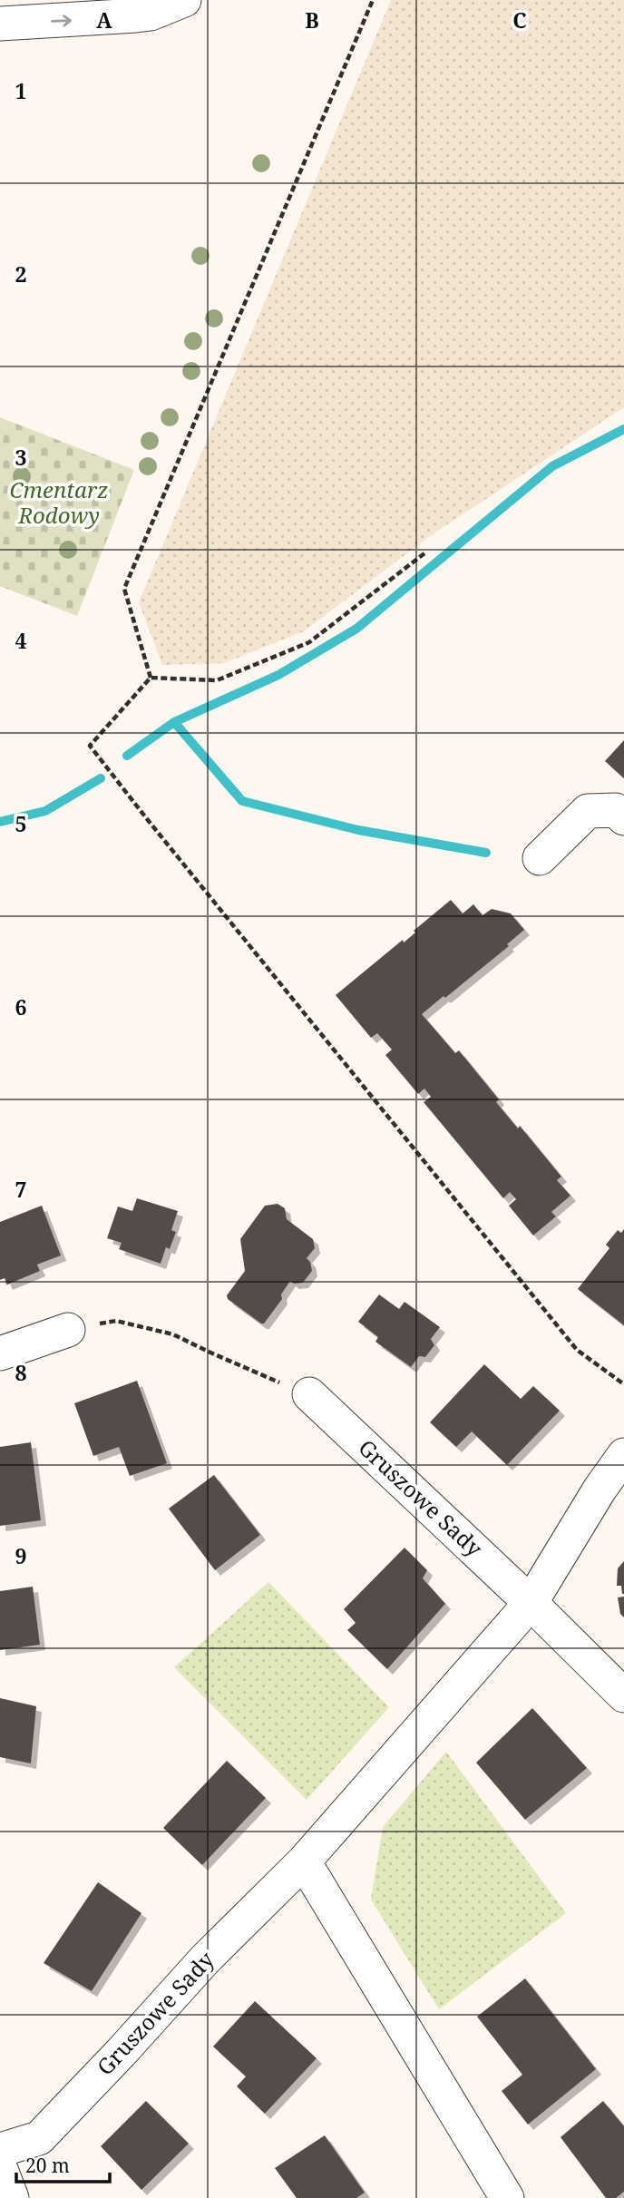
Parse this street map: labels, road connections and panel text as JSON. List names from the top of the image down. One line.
{"streets":{"street":["Gruszowe Sady"]},"parks":["Cmentarz Rodowy"],"scale_bar":"20 m","grid":{"columns":["A","B","C"],"rows":["1","2","3","4","5","6","7","8","9"]}}
